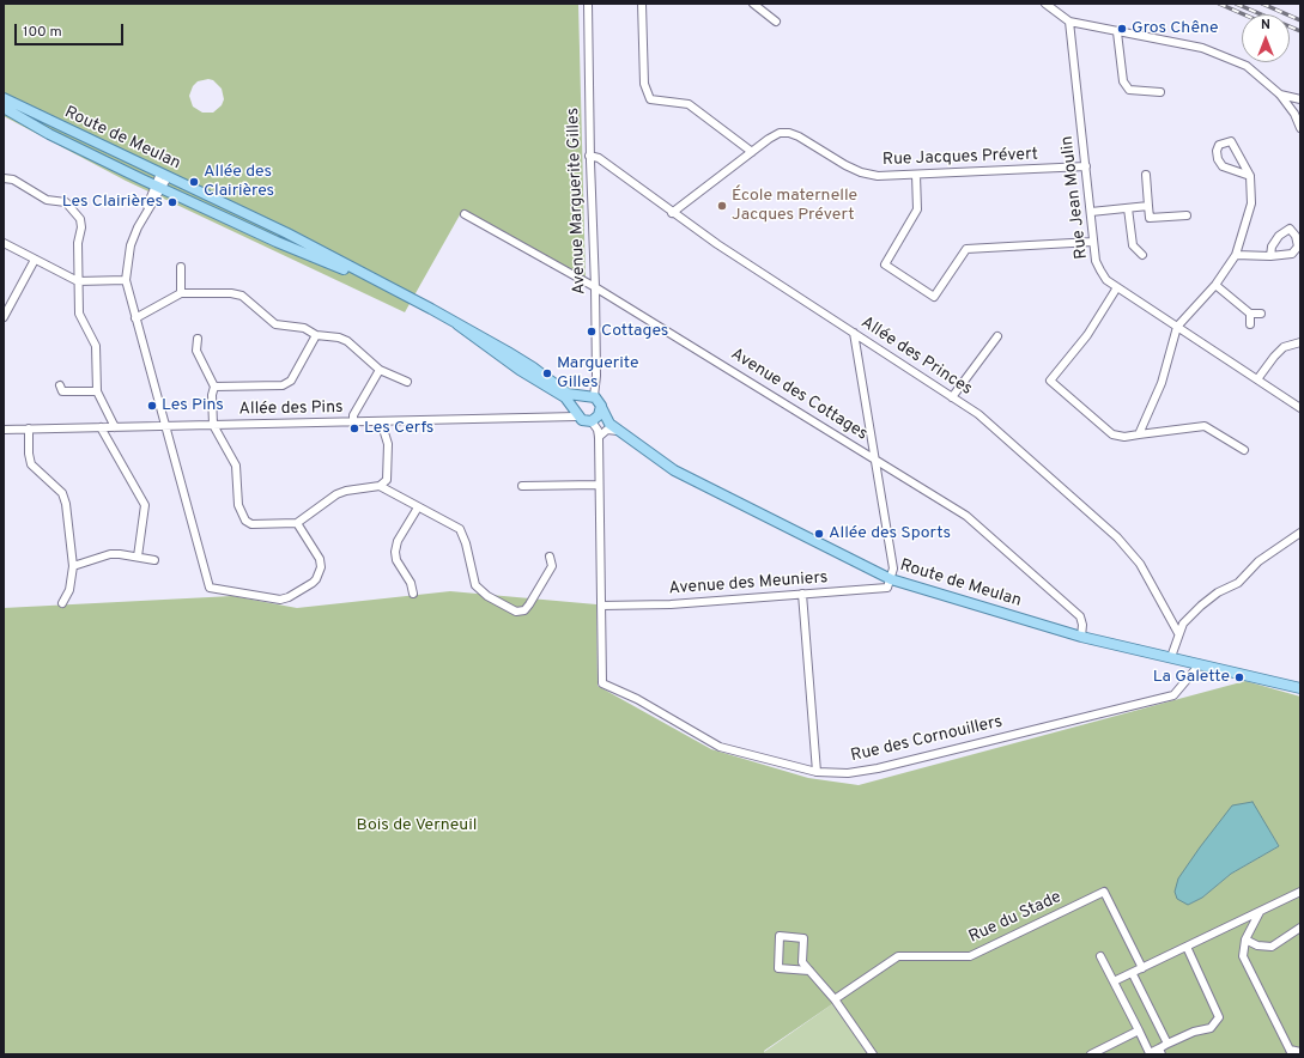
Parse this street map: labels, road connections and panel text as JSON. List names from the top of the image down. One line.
{"streets":{"main road":["Route de Meulan"],"street":["Rue Jacques Prévert","Rue Jean Moulin","Avenue Marguerite Gilles","Allée des Princes","Avenue des Cottages","Allée des Pins","Avenue des Meuniers","Rue des Cornouillers","Rue du Stade"]},"crossings":[["Route de Meulan","Avenue Marguerite Gilles"],["Route de Meulan","Avenue des Cottages"],["Route de Meulan","Allée des Pins"],["Route de Meulan","Avenue des Meuniers"],["Route de Meulan","Rue des Cornouillers"],["Rue Jacques Prévert","Rue Jean Moulin"],["Rue Jacques Prévert","Allée des Princes"],["Avenue Marguerite Gilles","Allée des Princes"],["Avenue Marguerite Gilles","Avenue des Cottages"],["Avenue Marguerite Gilles","Allée des Pins"],["Avenue des Meuniers","Rue des Cornouillers"]],"parks":["Bois de Verneuil"],"places":["Gros Chêne","Allée des Clairières","Les Clairières","École maternelle Jacques Prévert","Cottages","Marguerite Gilles","Les Pins","Les Cerfs","Allée des Sports","La Galette"],"scale_bar":"100 m","north":"top"}
